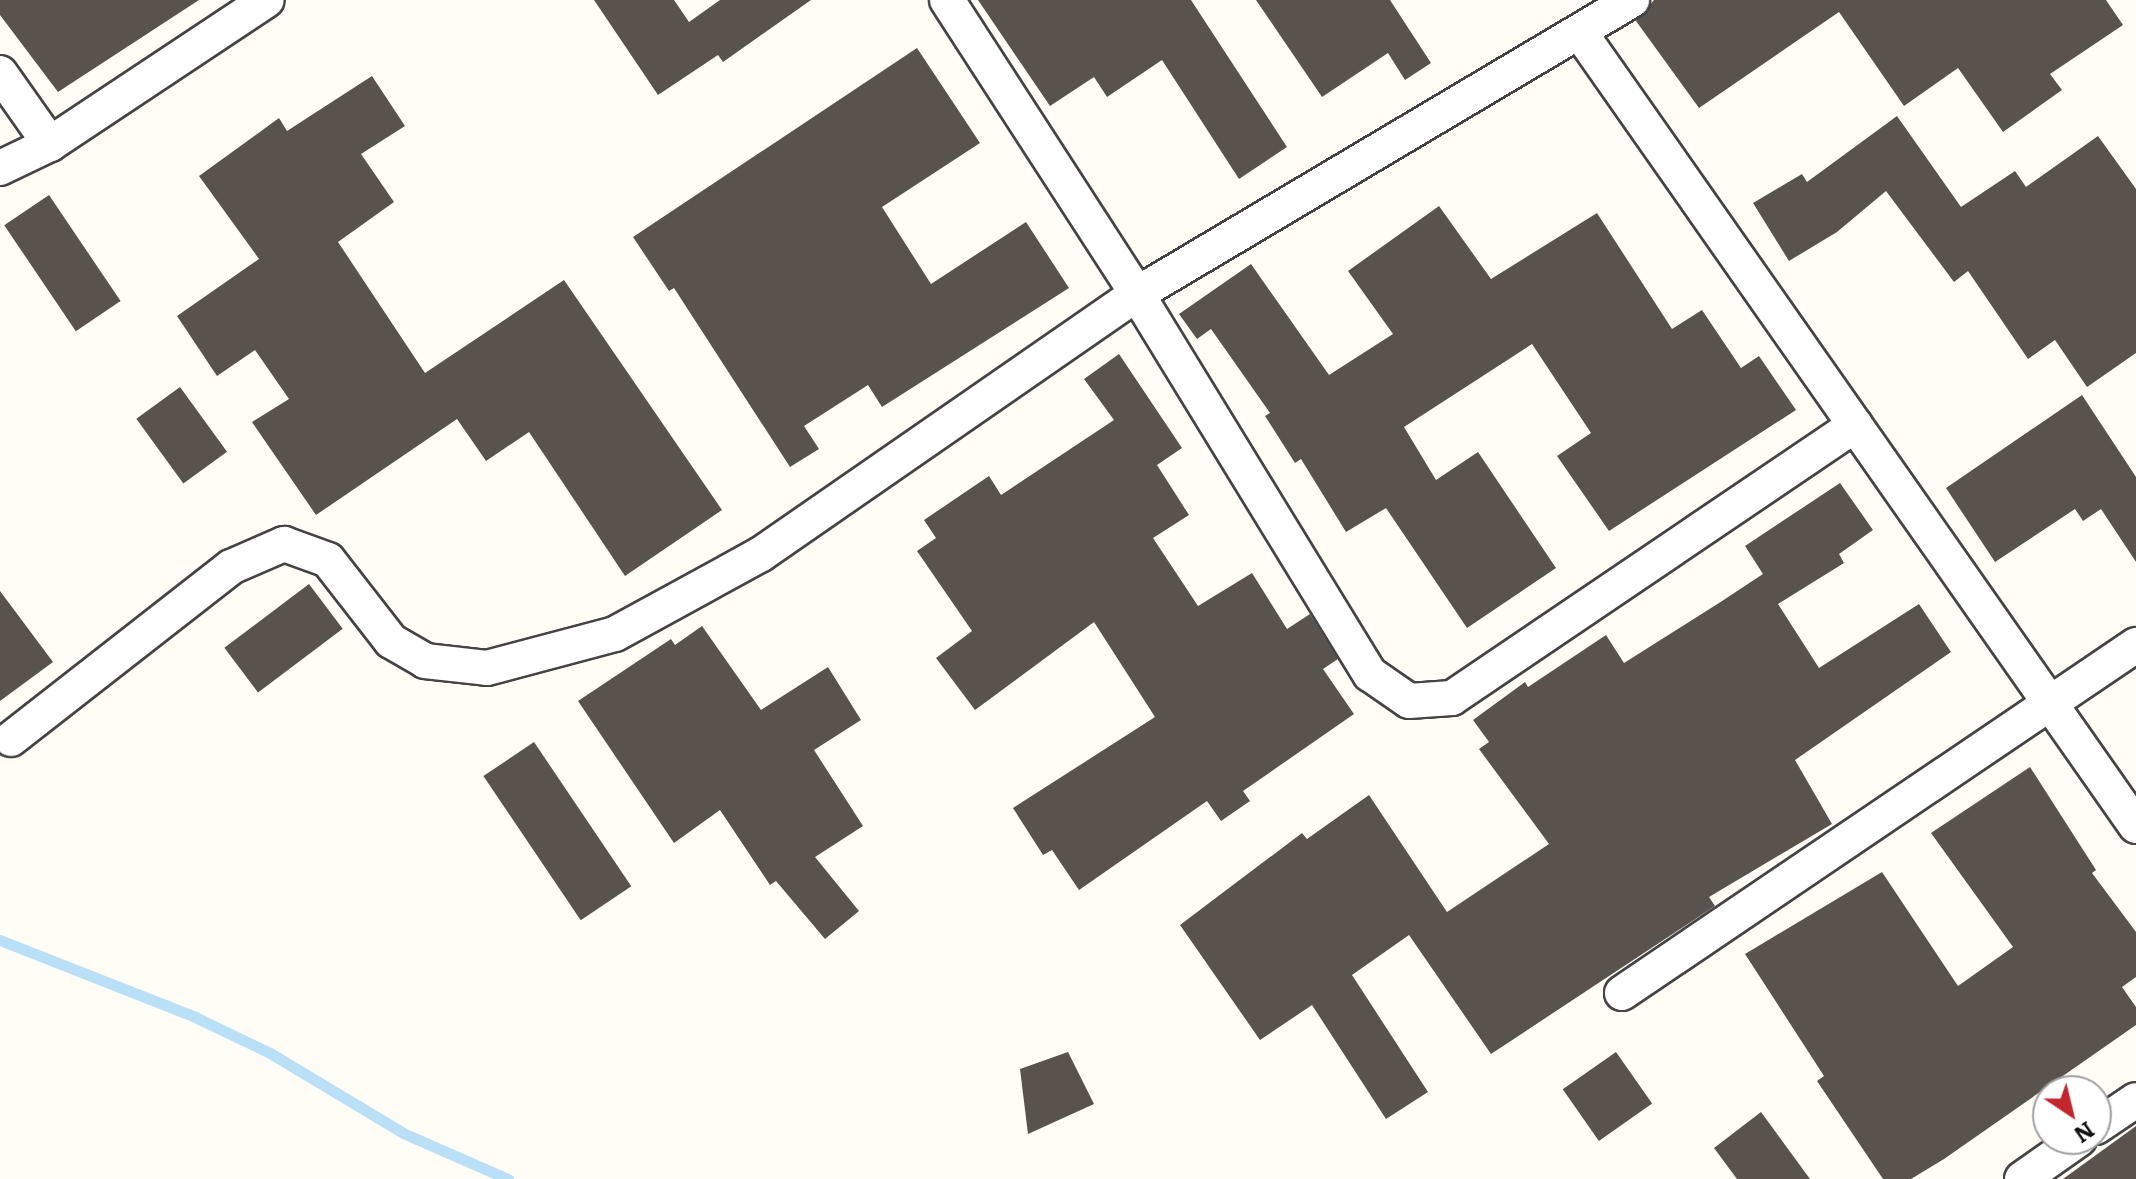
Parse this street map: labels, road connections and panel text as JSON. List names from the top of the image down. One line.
{"north":"bottom right"}
